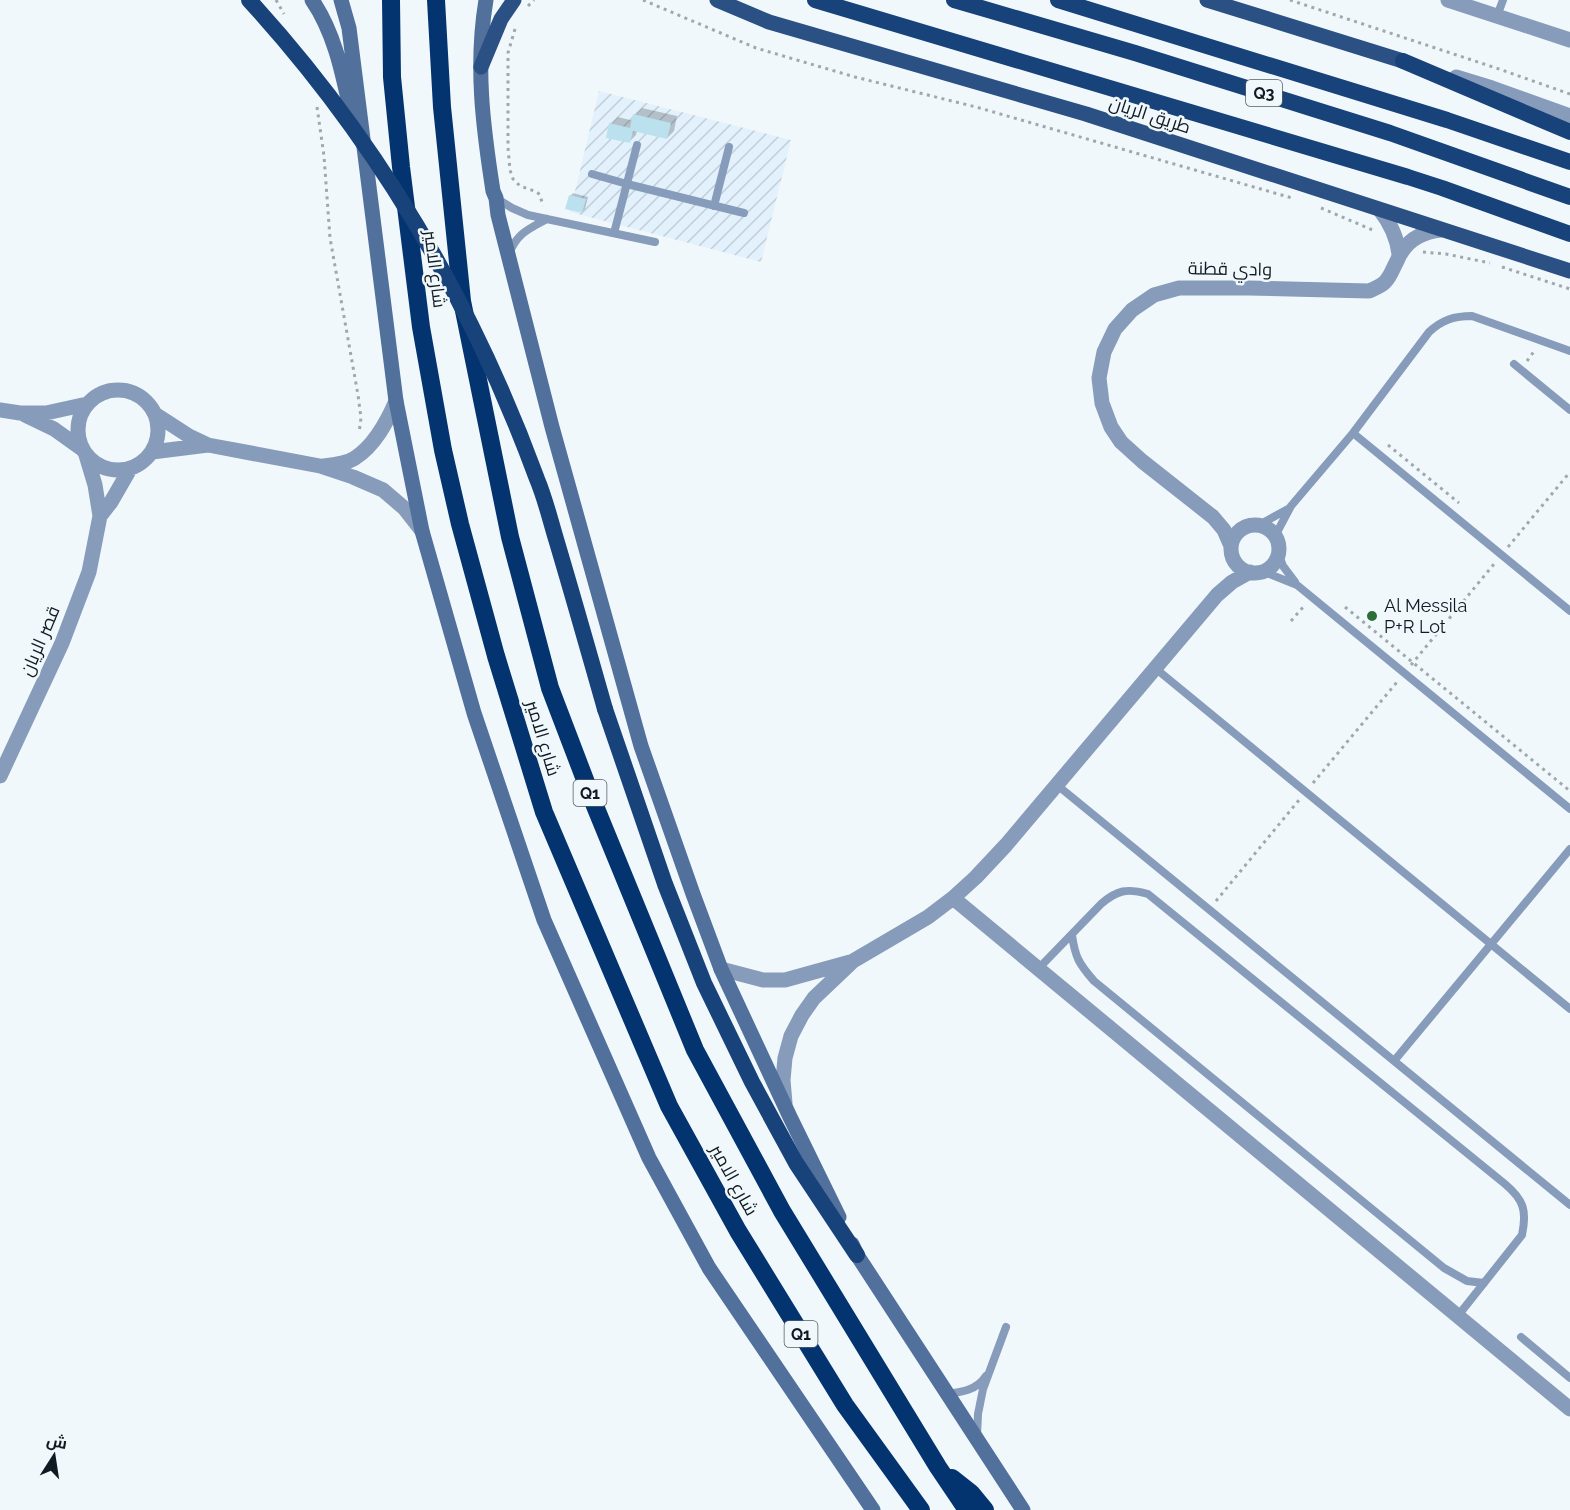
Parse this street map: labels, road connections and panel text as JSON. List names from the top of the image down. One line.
{"streets":{"highway":["Q3","شارع الامير","Q1"],"main road":["طريق الريان"],"street":["وادي قطنة","قصر الريان"]},"crossings":[["طريق الريان","وادي قطنة"]],"places":["Al Messila P+R Lot"],"north":"top"}
